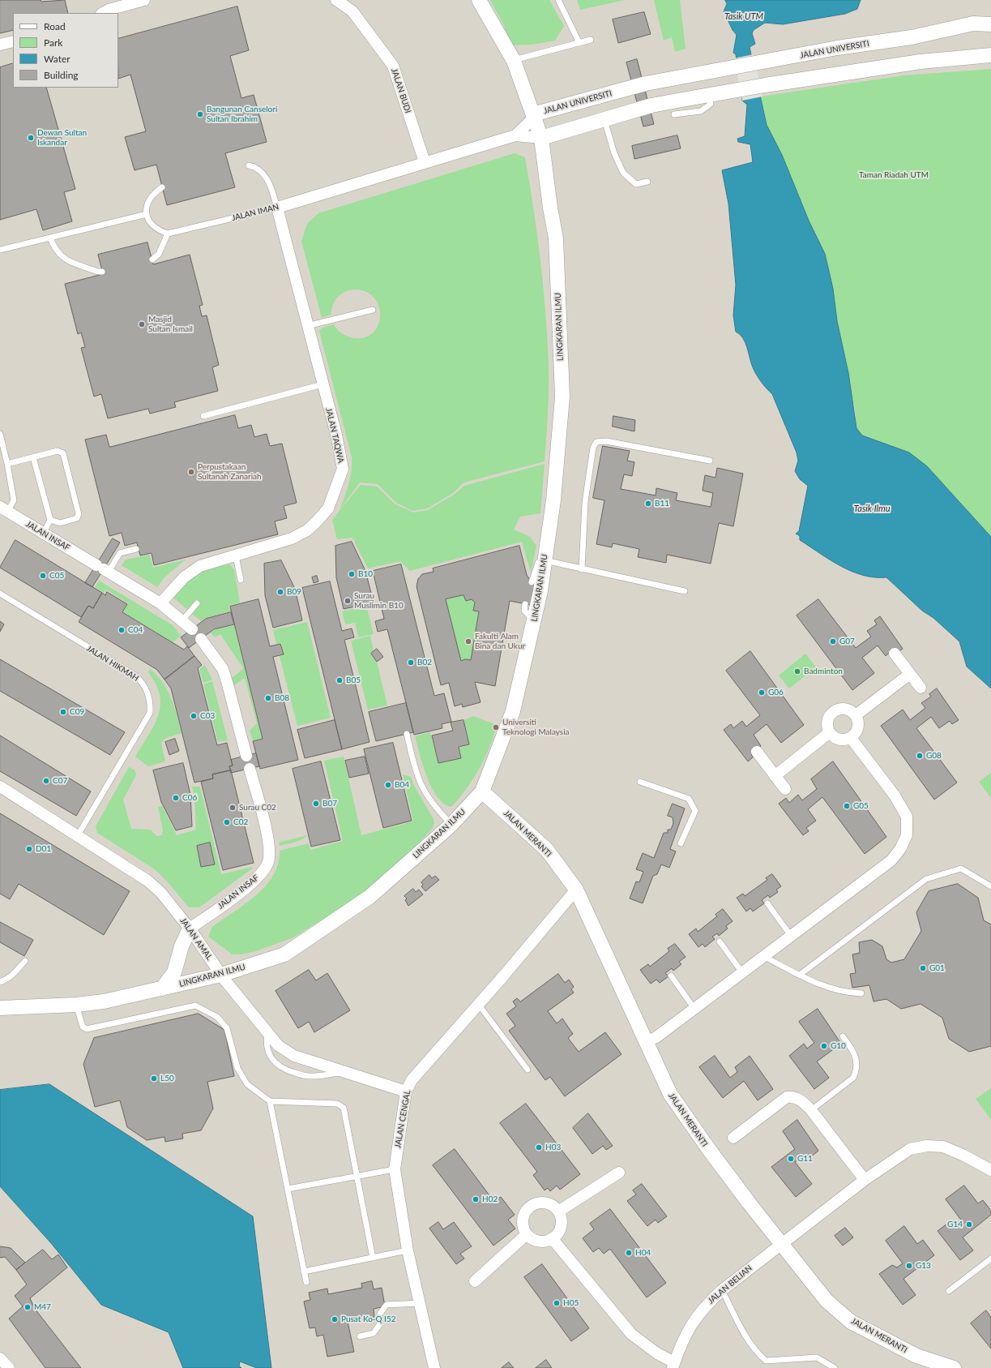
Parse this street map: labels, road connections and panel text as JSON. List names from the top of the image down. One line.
{"streets":{"street":["JALAN UNIVERSITI","JALAN BUDI","JALAN IMAN","LINGKARAN ILMU","JALAN TAQWA","JALAN INSAF","JALAN MERANTI","JALAN AMAL","JALAN CENGAL","JALAN BELIAN"],"lane":["JALAN HIKMAH"]},"crossings":[["JALAN UNIVERSITI","JALAN IMAN"],["JALAN UNIVERSITI","LINGKARAN ILMU"],["JALAN BUDI","JALAN IMAN"],["JALAN IMAN","JALAN TAQWA"],["LINGKARAN ILMU","JALAN MERANTI"],["LINGKARAN ILMU","JALAN AMAL"],["JALAN TAQWA","JALAN INSAF"],["JALAN INSAF","JALAN AMAL"],["JALAN HIKMAH","JALAN AMAL"],["JALAN MERANTI","JALAN CENGAL"],["JALAN MERANTI","JALAN BELIAN"],["JALAN AMAL","JALAN CENGAL"]],"water":["Tasik UTM","Tasik Ilmu"],"parks":["Taman Riadah UTM"],"places":["Bangunan Canselori Sultan Ibrahim","Dewan Sultan Iskandar","Masjid Sultan Ismail","Perpustakaan Sultanah Zanariah","B11","B10","C05","B09","Surau Muslimin B10","C04","Fakulti Alam Bina dan Ukur","G07","B02","Badminton","B05","G06","B08","C09","C03","Universiti Teknologi Malaysia","G08","C07","B04","C06","B07","G05","Surau C02","C02","D01","G01","G10","L50","H03","G11","H02","G14","H04","G13","H05","M47","Pusat Ko-Q I52"],"legend":["Road","Park","Water","Building"]}
